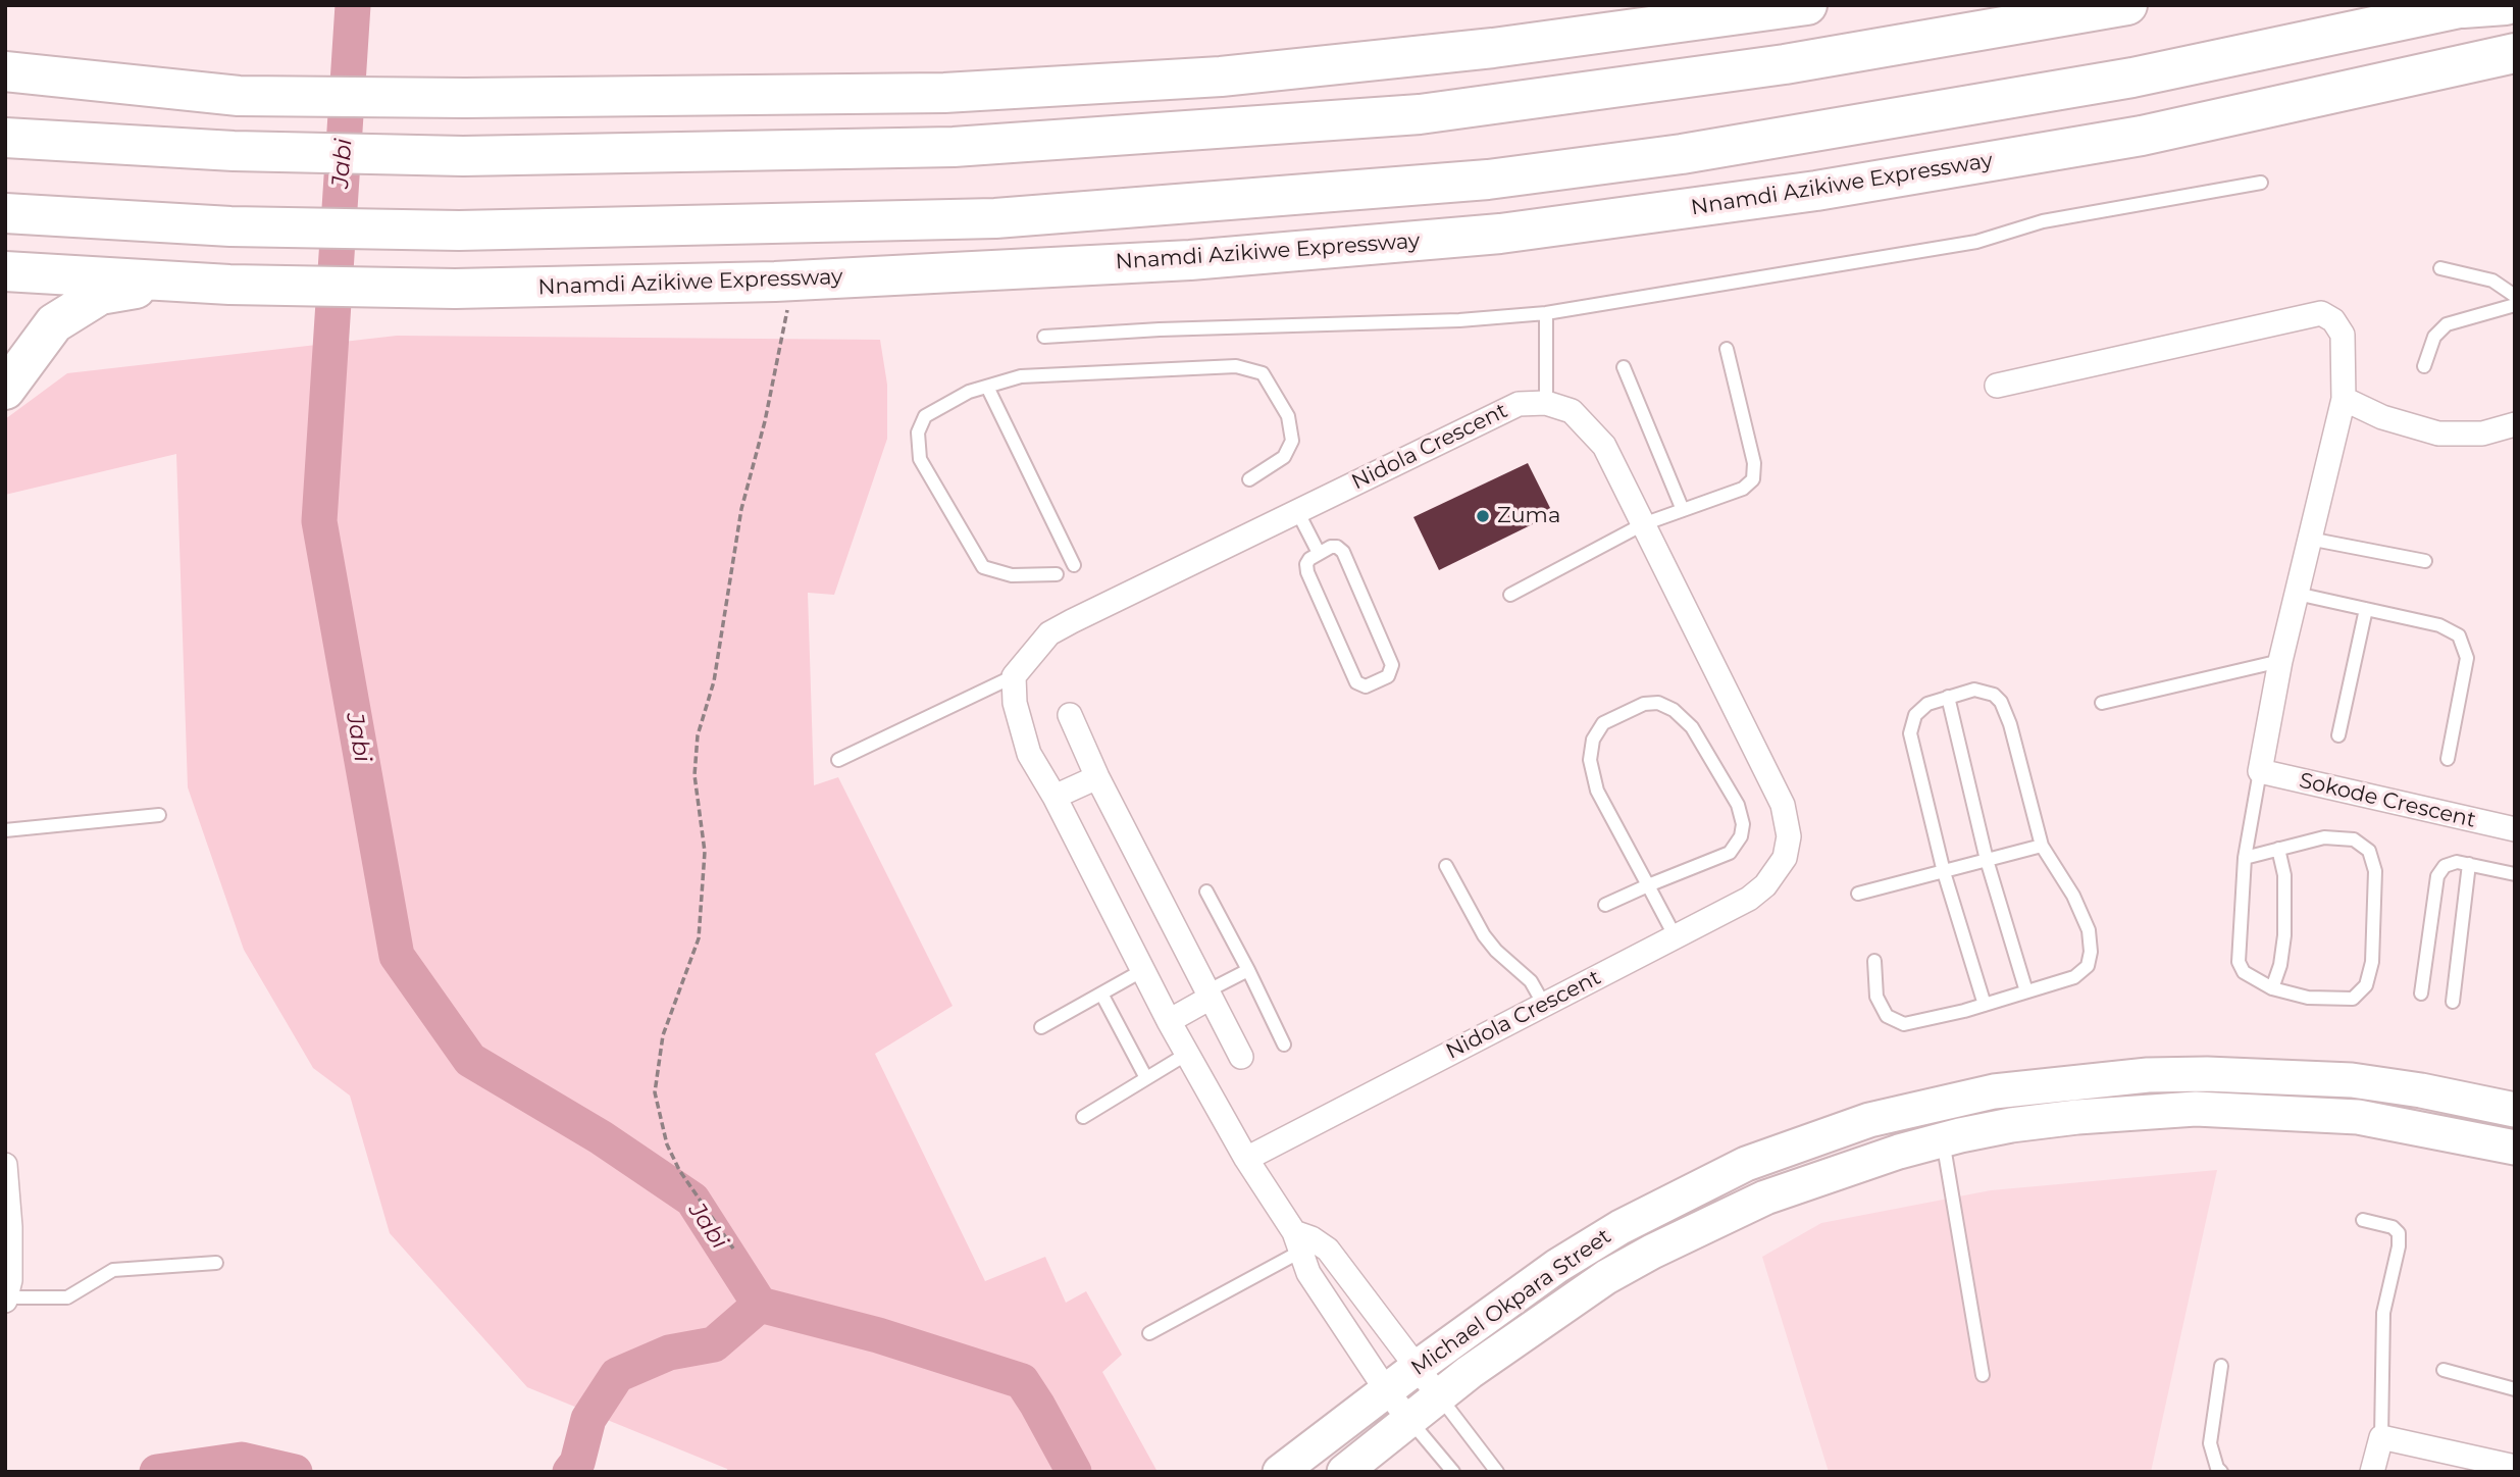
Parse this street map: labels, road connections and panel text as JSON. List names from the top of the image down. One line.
{"streets":{"highway":["Nnamdi Azikiwe Expressway"],"main road":["Michael Okpara Street"],"street":["Nidola Crescent","Sokode Crescent"]},"water":["Jabi"],"places":["Zuma"]}
